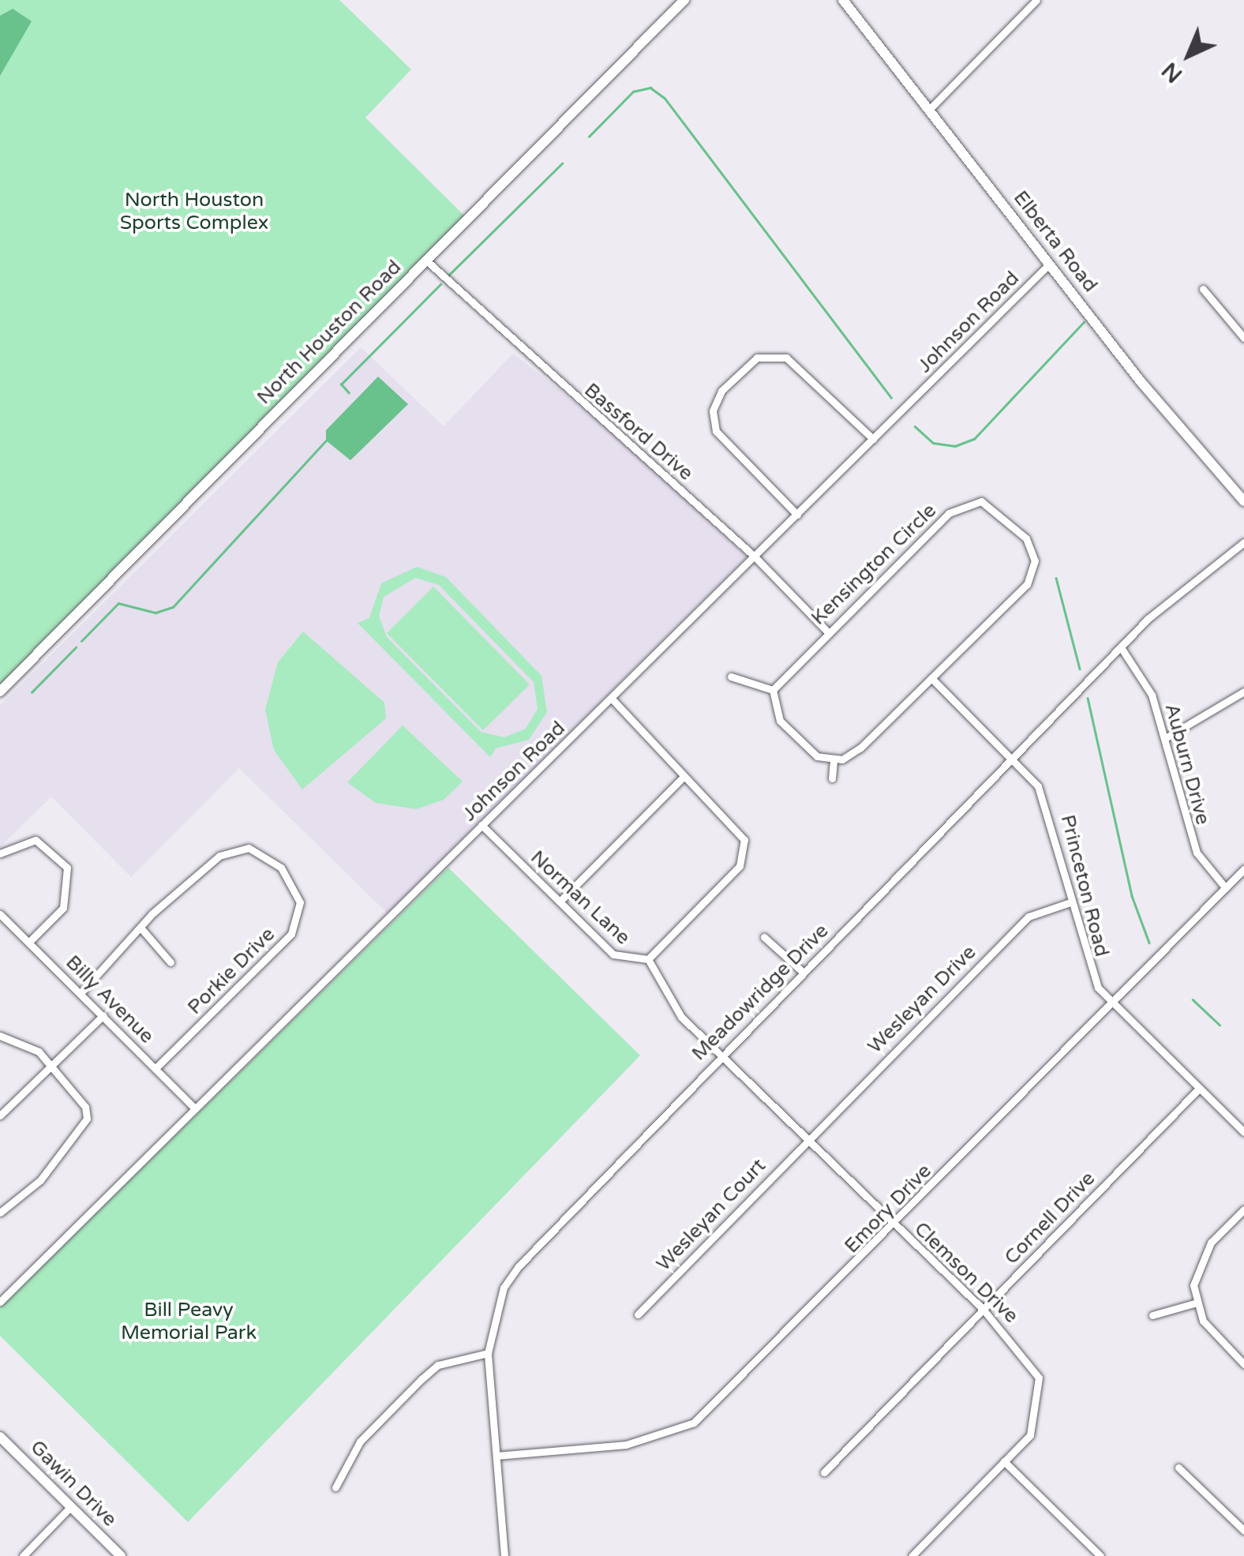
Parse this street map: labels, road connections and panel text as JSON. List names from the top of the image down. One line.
{"streets":{"street":["Elberta Road","Johnson Road","North Houston Road","Bassford Drive","Kensington Circle","Auburn Drive","Princeton Road","Norman Lane","Porkie Drive","Meadowridge Drive","Billy Avenue","Wesleyan Drive","Emory Drive","Wesleyan Court","Cornell Drive","Clemson Drive","Gawin Drive"]},"crossings":[["Elberta Road","Johnson Road"],["Johnson Road","Bassford Drive"],["Johnson Road","Norman Lane"],["Johnson Road","Billy Avenue"],["North Houston Road","Bassford Drive"],["Bassford Drive","Kensington Circle"],["Kensington Circle","Princeton Road"],["Auburn Drive","Meadowridge Drive"],["Auburn Drive","Emory Drive"],["Princeton Road","Meadowridge Drive"],["Princeton Road","Wesleyan Drive"],["Princeton Road","Emory Drive"],["Princeton Road","Cornell Drive"],["Norman Lane","Clemson Drive"],["Porkie Drive","Billy Avenue"],["Meadowridge Drive","Emory Drive"],["Meadowridge Drive","Clemson Drive"],["Wesleyan Drive","Wesleyan Court"],["Wesleyan Drive","Clemson Drive"],["Emory Drive","Clemson Drive"],["Wesleyan Court","Clemson Drive"],["Cornell Drive","Clemson Drive"]],"parks":["North Houston Sports Complex","Bill Peavy Memorial Park"],"north":"bottom left"}
